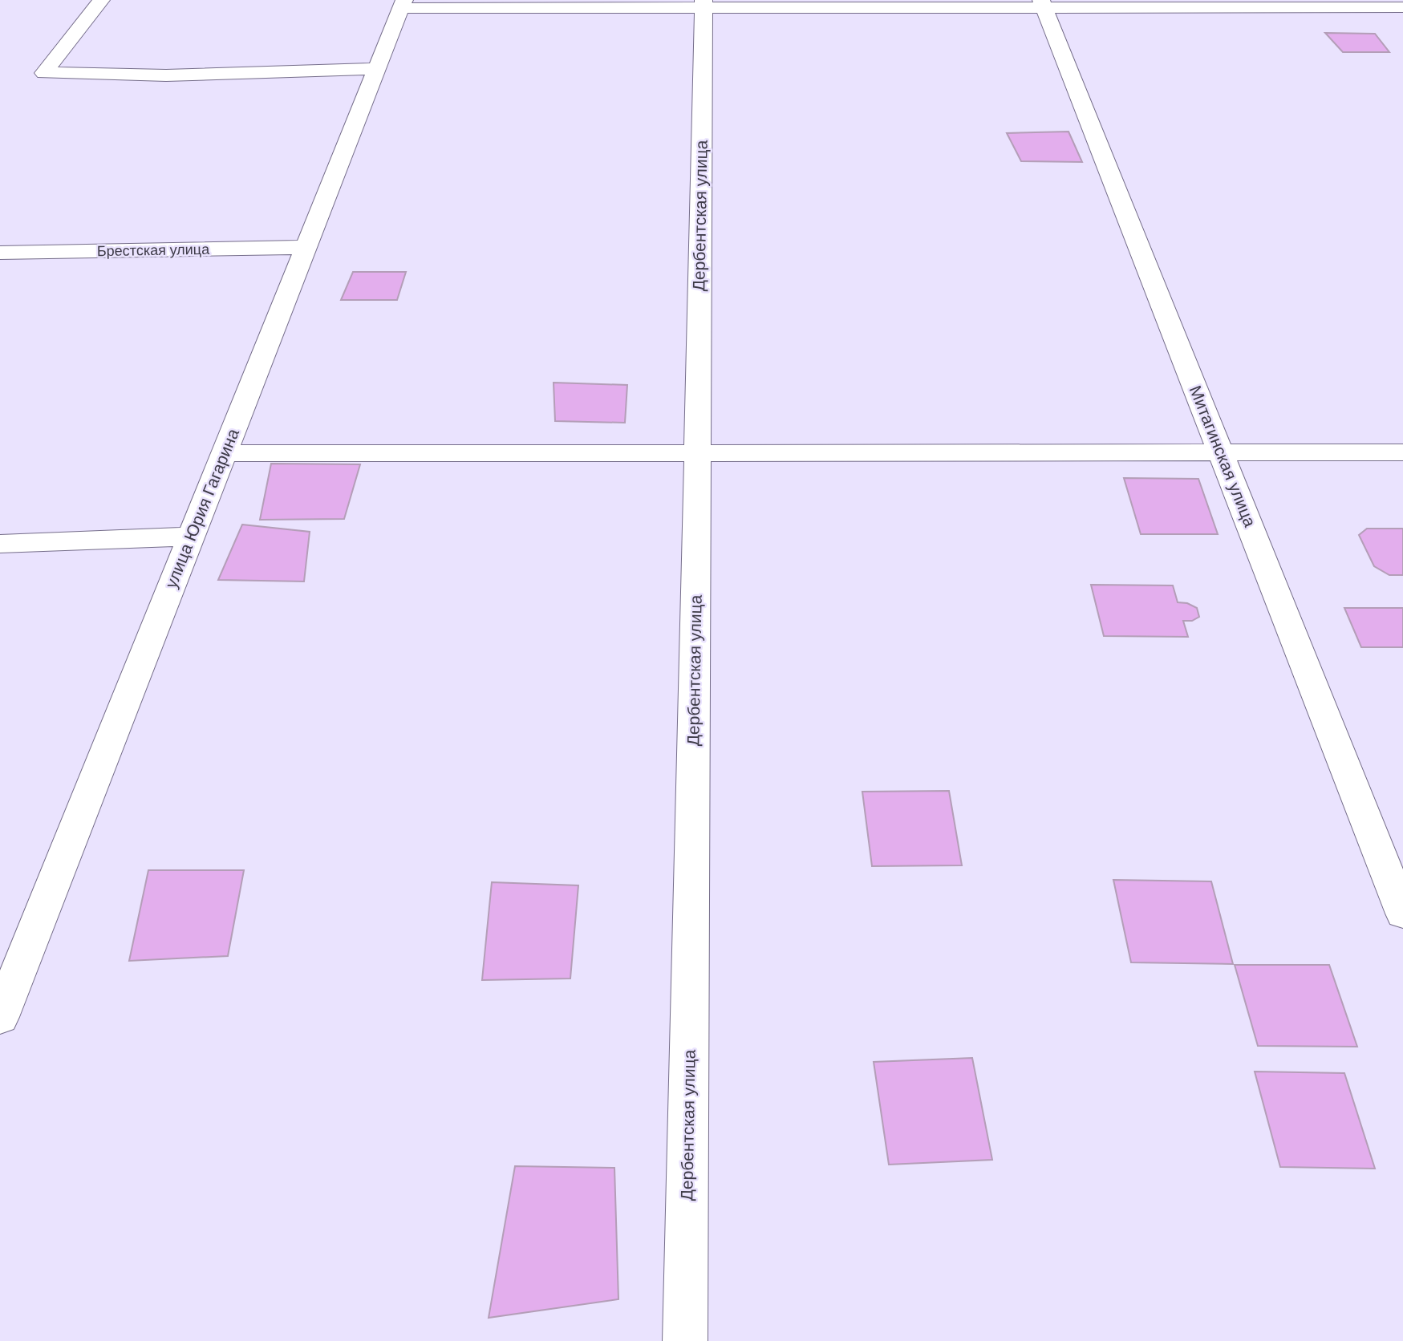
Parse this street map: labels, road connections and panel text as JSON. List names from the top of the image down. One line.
{"streets":{"street":["Дербентская улица","Брестская улица","Митагинская улица","улица Юрия Гагарина"]},"crossings":[["Брестская улица","улица Юрия Гагарина"]]}
